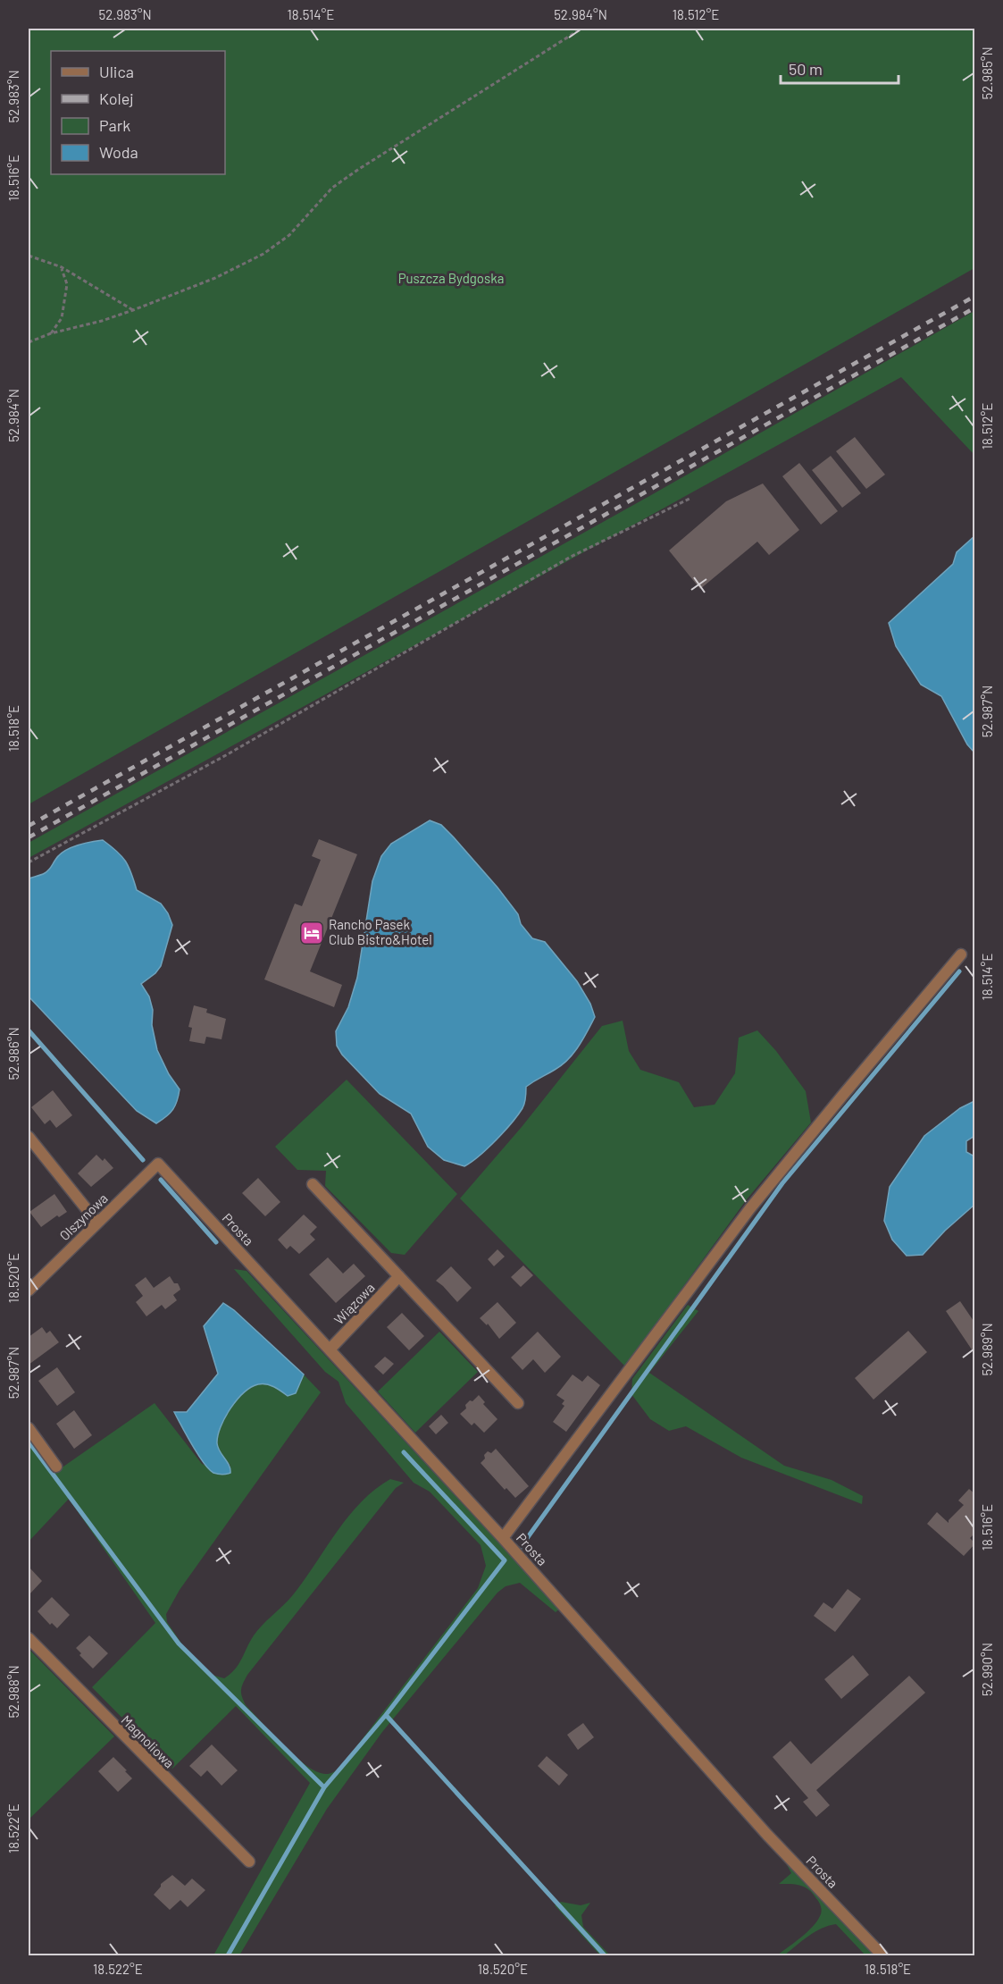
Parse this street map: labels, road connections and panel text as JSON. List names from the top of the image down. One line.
{"streets":{"street":["Olszynowa","Prosta","Wiązowa","Magnoliowa"]},"crossings":[["Olszynowa","Prosta"],["Prosta","Wiązowa"]],"parks":["Puszcza Bydgoska"],"places":{"hotel":["Rancho Pasek Club Bistro&Hotel"]},"legend":["Ulica","Kolej","Park","Woda"],"scale_bar":"50 m","coordinates":["52.983°N","18.514°E","52.984°N","18.512°E","52.985°N","18.516°E","52.987°N","18.518°E","52.986°N","18.520°E","52.989°N","52.990°N","52.988°N","18.522°E"]}
